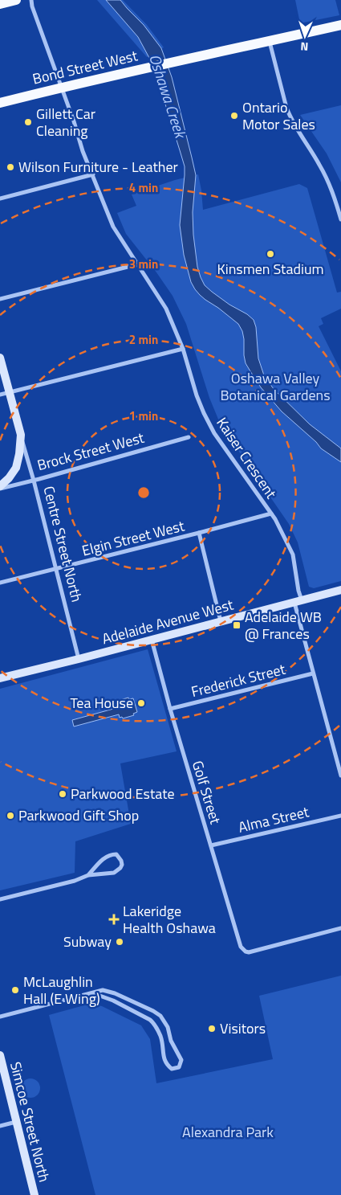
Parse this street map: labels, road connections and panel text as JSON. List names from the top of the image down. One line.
{"streets":{"main road":["Bond Street West","Brock Street West","Centre Street North","Adelaide Avenue West","Simcoe Street North"],"street":["Kaiser Crescent","Elgin Street West","Frederick Street","Golf Street","Alma Street"]},"crossings":[["Bond Street West","Kaiser Crescent"],["Brock Street West","Centre Street North"],["Kaiser Crescent","Elgin Street West"],["Kaiser Crescent","Adelaide Avenue West"],["Kaiser Crescent","Frederick Street"],["Elgin Street West","Centre Street North"],["Centre Street North","Adelaide Avenue West"],["Adelaide Avenue West","Golf Street"],["Frederick Street","Golf Street"],["Golf Street","Alma Street"]],"water":["Oshawa Creek"],"parks":["Oshawa Valley Botanical Gardens","Alexandra Park"],"places":{"other":["Ontario Motor Sales","Gillett Car Cleaning","Wilson Furniture - Leather","Kinsmen Stadium","Tea House","Parkwood Estate","Parkwood Gift Shop","Subway","McLaughlin Hall (E Wing)","Visitors"],"transit":["Adelaide WB @ Frances"],"health":["Lakeridge Health Oshawa"]},"north":"bottom","rings":["4 min","3 min","2 min","1 min"]}
